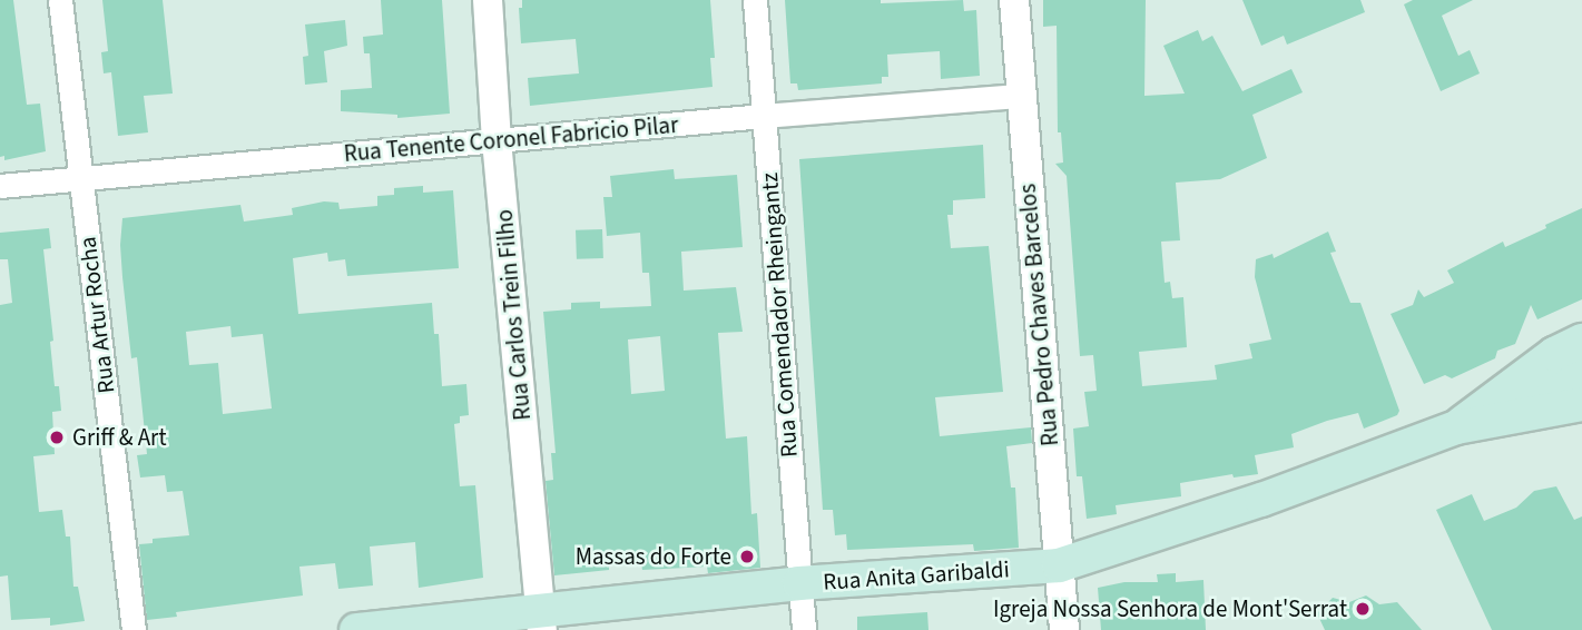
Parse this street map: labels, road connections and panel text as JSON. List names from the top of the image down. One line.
{"streets":{"main road":["Rua Anita Garibaldi"],"street":["Rua Tenente Coronel Fabricio Pilar","Rua Artur Rocha","Rua Carlos Trein Filho","Rua Comendador Rheingantz","Rua Pedro Chaves Barcelos"]},"crossings":[["Rua Tenente Coronel Fabricio Pilar","Rua Artur Rocha"],["Rua Tenente Coronel Fabricio Pilar","Rua Carlos Trein Filho"],["Rua Tenente Coronel Fabricio Pilar","Rua Comendador Rheingantz"],["Rua Tenente Coronel Fabricio Pilar","Rua Pedro Chaves Barcelos"],["Rua Carlos Trein Filho","Rua Anita Garibaldi"],["Rua Comendador Rheingantz","Rua Anita Garibaldi"],["Rua Pedro Chaves Barcelos","Rua Anita Garibaldi"]],"places":["Griff & Art","Massas do Forte","Igreja Nossa Senhora de Mont'Serrat"]}
